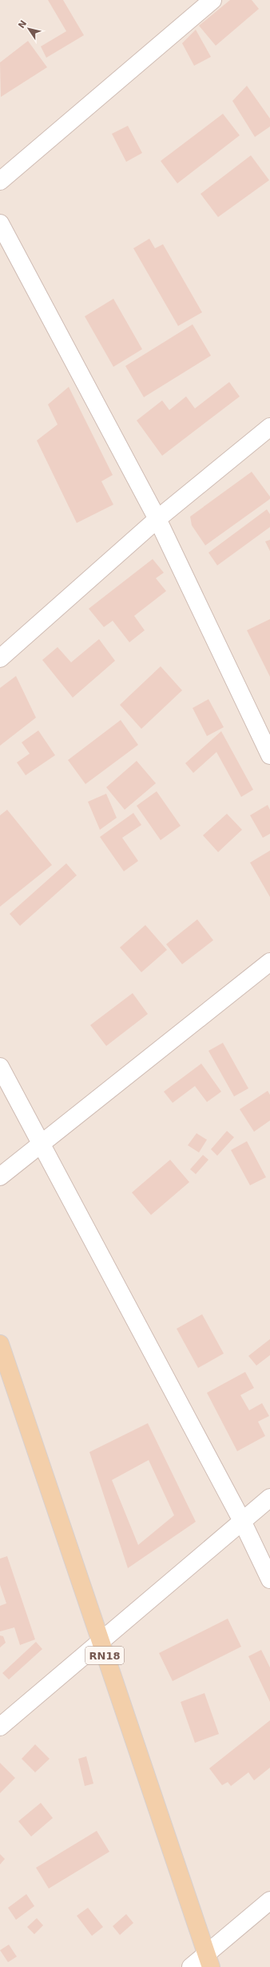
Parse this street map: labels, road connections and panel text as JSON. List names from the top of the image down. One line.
{"streets":{"main road":["RN18"]},"north":"top left"}
